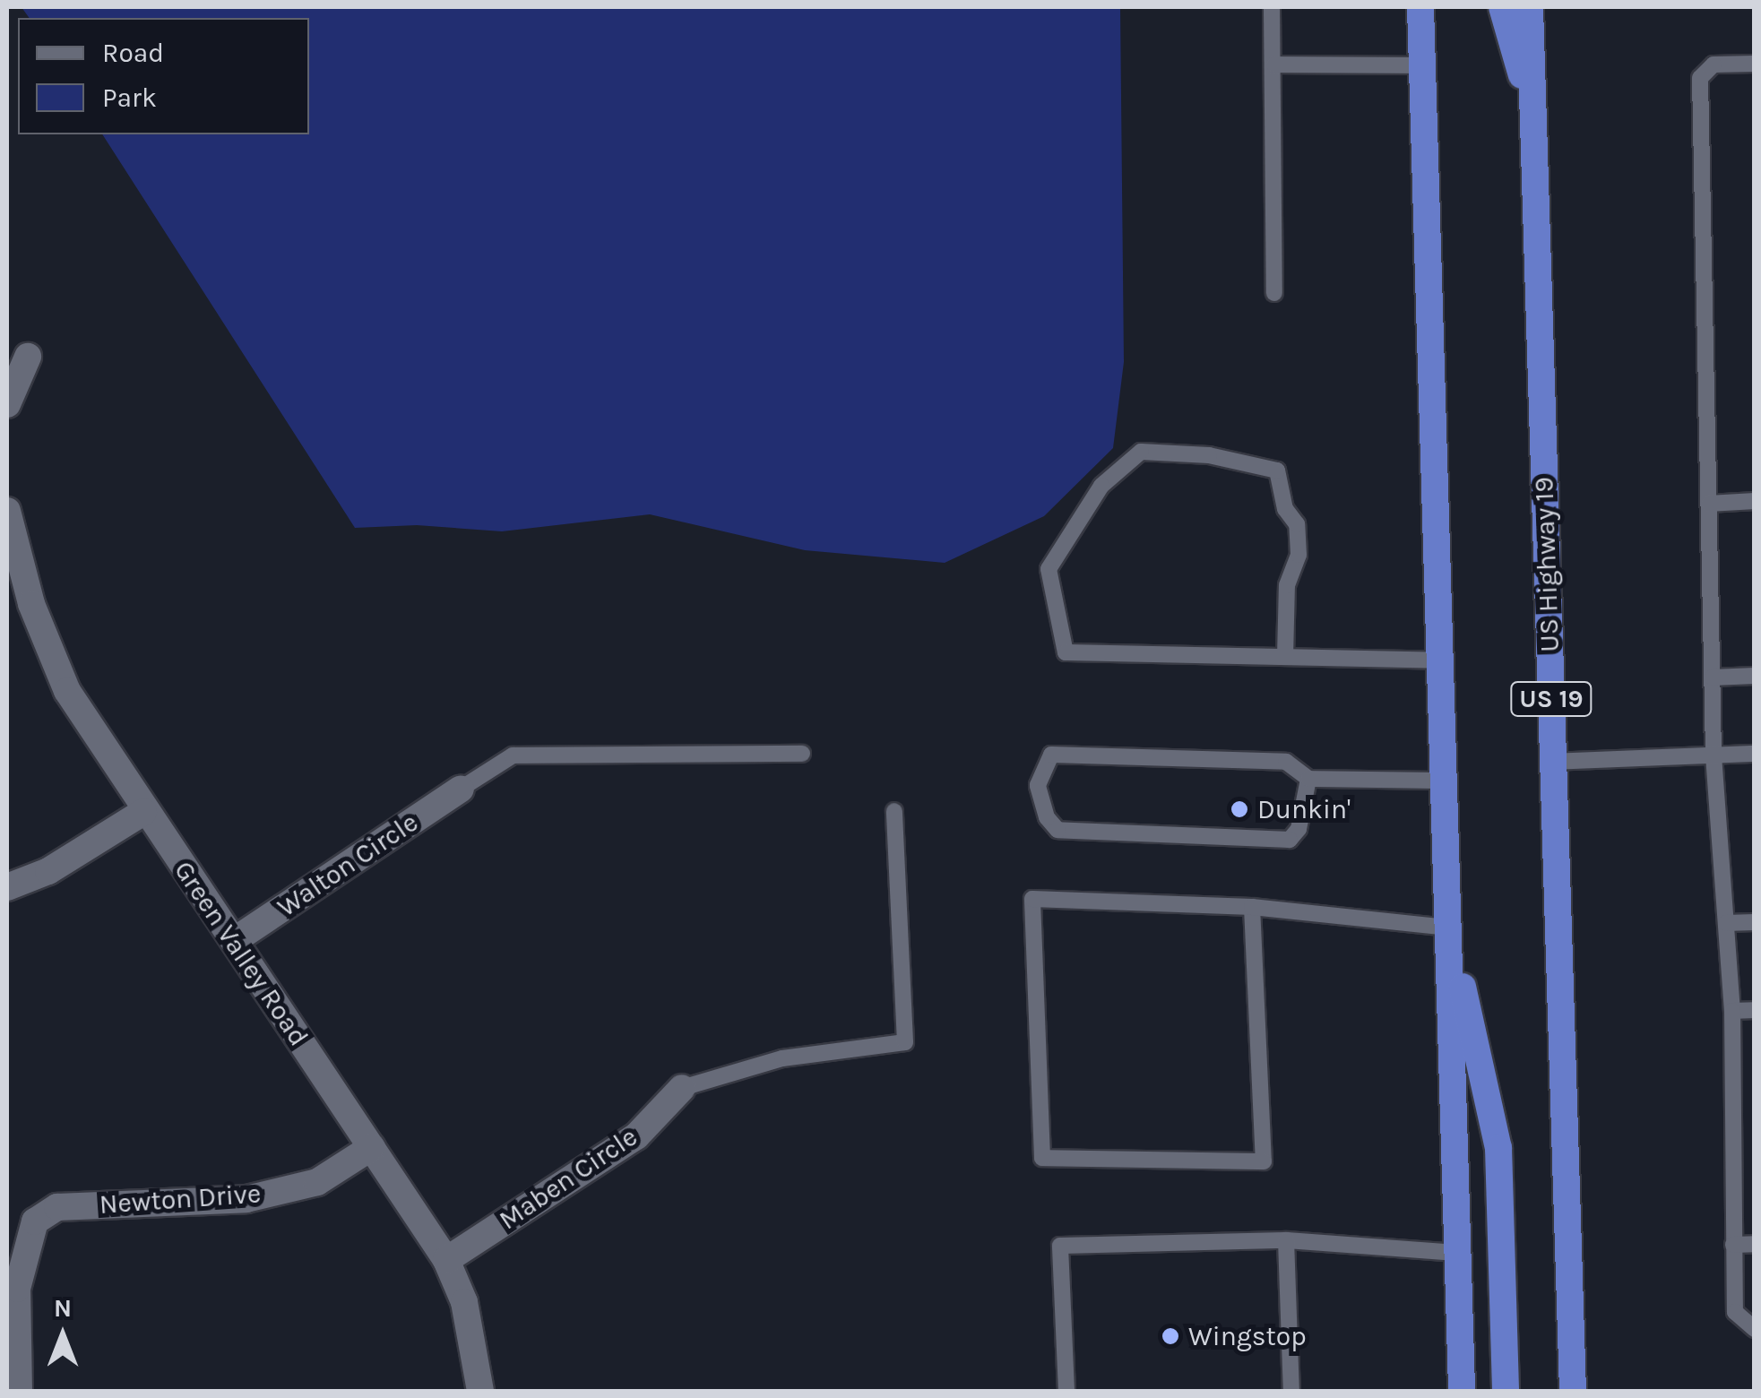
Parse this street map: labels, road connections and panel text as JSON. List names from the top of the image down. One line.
{"streets":{"highway":["US Highway 19","US 19"],"street":["Walton Circle","Green Valley Road","Maben Circle","Newton Drive"]},"crossings":[["Walton Circle","Green Valley Road"],["Green Valley Road","Maben Circle"],["Green Valley Road","Newton Drive"]],"places":["Dunkin'","Wingstop"],"legend":["Road","Park"],"north":"top"}
